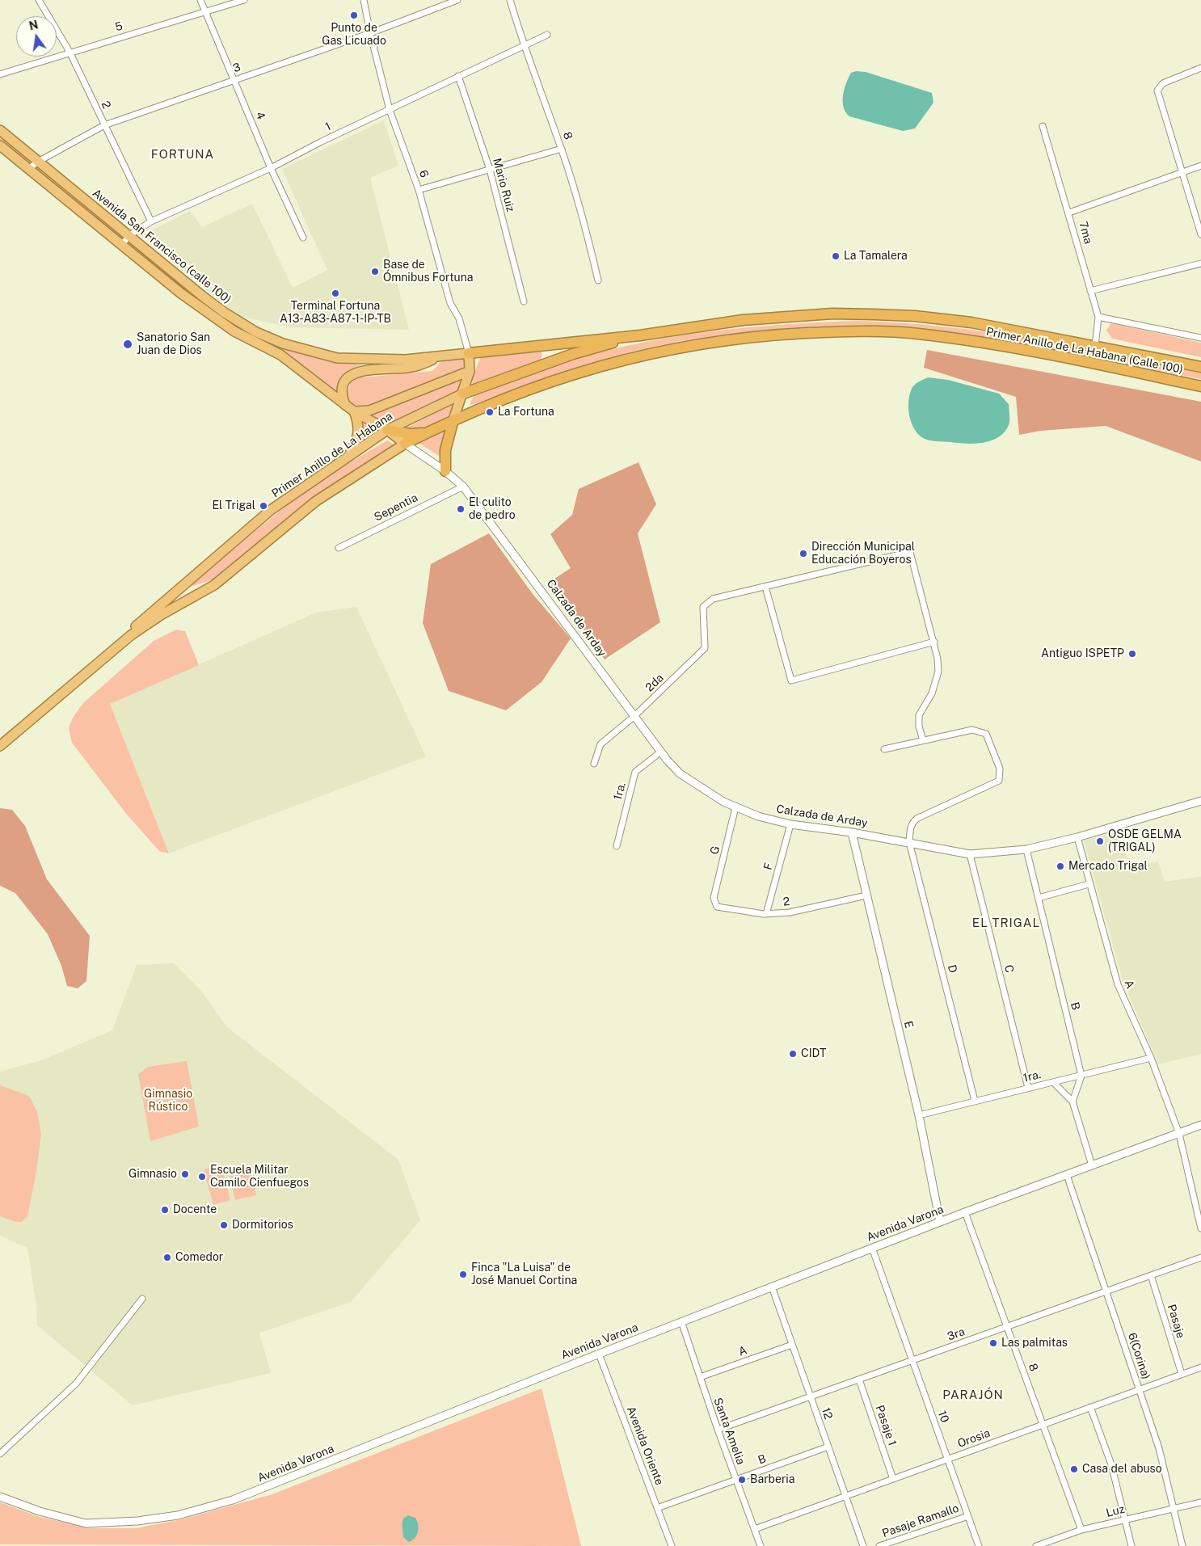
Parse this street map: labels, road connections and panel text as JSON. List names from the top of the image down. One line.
{"streets":{"highway":["Avenida San Francisco (calle 100)","Primer Anillo de La Habana (Calle 100)","Primer Anillo de La Habana"],"street":["5","3","2","4","1","8","6","Mario Ruiz","7ma","Sepentia","Calzada de Arday","2da","1ra.","G","F","D","C","A","B","E","Avenida Varona","Pasaje","3ra","6(Corina)","12","10","Pasaje 1","Santa Amelia","Orosia","Avenida Oriente","Luz","Pasaje Ramallo"]},"crossings":[["5","2"],["5","4"],["3","2"],["3","4"],["3","6"],["3","Avenida San Francisco (calle 100)"],["2","1"],["2","G"],["2","F"],["2","E"],["4","1"],["1","8"],["1","6"],["1","Mario Ruiz"],["1","Avenida San Francisco (calle 100)"],["8","Avenida Varona"],["8","3ra"],["8","Orosia"],["8","Luz"],["6","Avenida San Francisco (calle 100)"],["7ma","Primer Anillo de La Habana (Calle 100)"],["Primer Anillo de La Habana (Calle 100)","Primer Anillo de La Habana"],["Primer Anillo de La Habana","Calzada de Arday"],["Sepentia","Calzada de Arday"],["Calzada de Arday","2da"],["Calzada de Arday","1ra."],["Calzada de Arday","G"],["Calzada de Arday","F"],["Calzada de Arday","D"],["Calzada de Arday","C"],["Calzada de Arday","A"],["Calzada de Arday","B"],["Calzada de Arday","E"],["1ra.","D"],["1ra.","C"],["1ra.","A"],["1ra.","B"],["1ra.","E"],["A","Avenida Varona"],["A","12"],["A","Santa Amelia"],["B","12"],["B","Santa Amelia"],["B","Avenida Oriente"],["E","Avenida Varona"],["Avenida Varona","6(Corina)"],["Avenida Varona","12"],["Avenida Varona","10"],["Avenida Varona","Santa Amelia"],["Avenida Varona","Avenida Oriente"],["Pasaje","3ra"],["Pasaje","Orosia"],["3ra","6(Corina)"],["3ra","12"],["3ra","10"],["3ra","Pasaje 1"],["3ra","Santa Amelia"],["6(Corina)","Orosia"],["6(Corina)","Luz"],["12","Orosia"],["10","Orosia"],["10","Pasaje Ramallo"],["Pasaje 1","Orosia"],["Santa Amelia","Orosia"]],"districts":["FORTUNA","EL TRIGAL","PARAJÓN"],"parks":["Gimnasio Rústico"],"places":["Punto de Gas Licuado","La Tamalera","Base de Ómnibus Fortuna","Terminal Fortuna A13-A83-A87-1-IP-TB","Sanatorio San Juan de Dios","La Fortuna","El Trigal","El culito de pedro","Dirección Municipal Educación Boyeros","Antiguo ISPETP","OSDE GELMA (TRIGAL)","Mercado Trigal","CIDT","Gimnasio","Escuela Militar Camilo Cienfuegos","Docente","Dormitorios","Comedor","Finca \"La Luisa\" de José Manuel Cortina","Las palmitas","Casa del abuso","Barberia"],"north":"top"}
